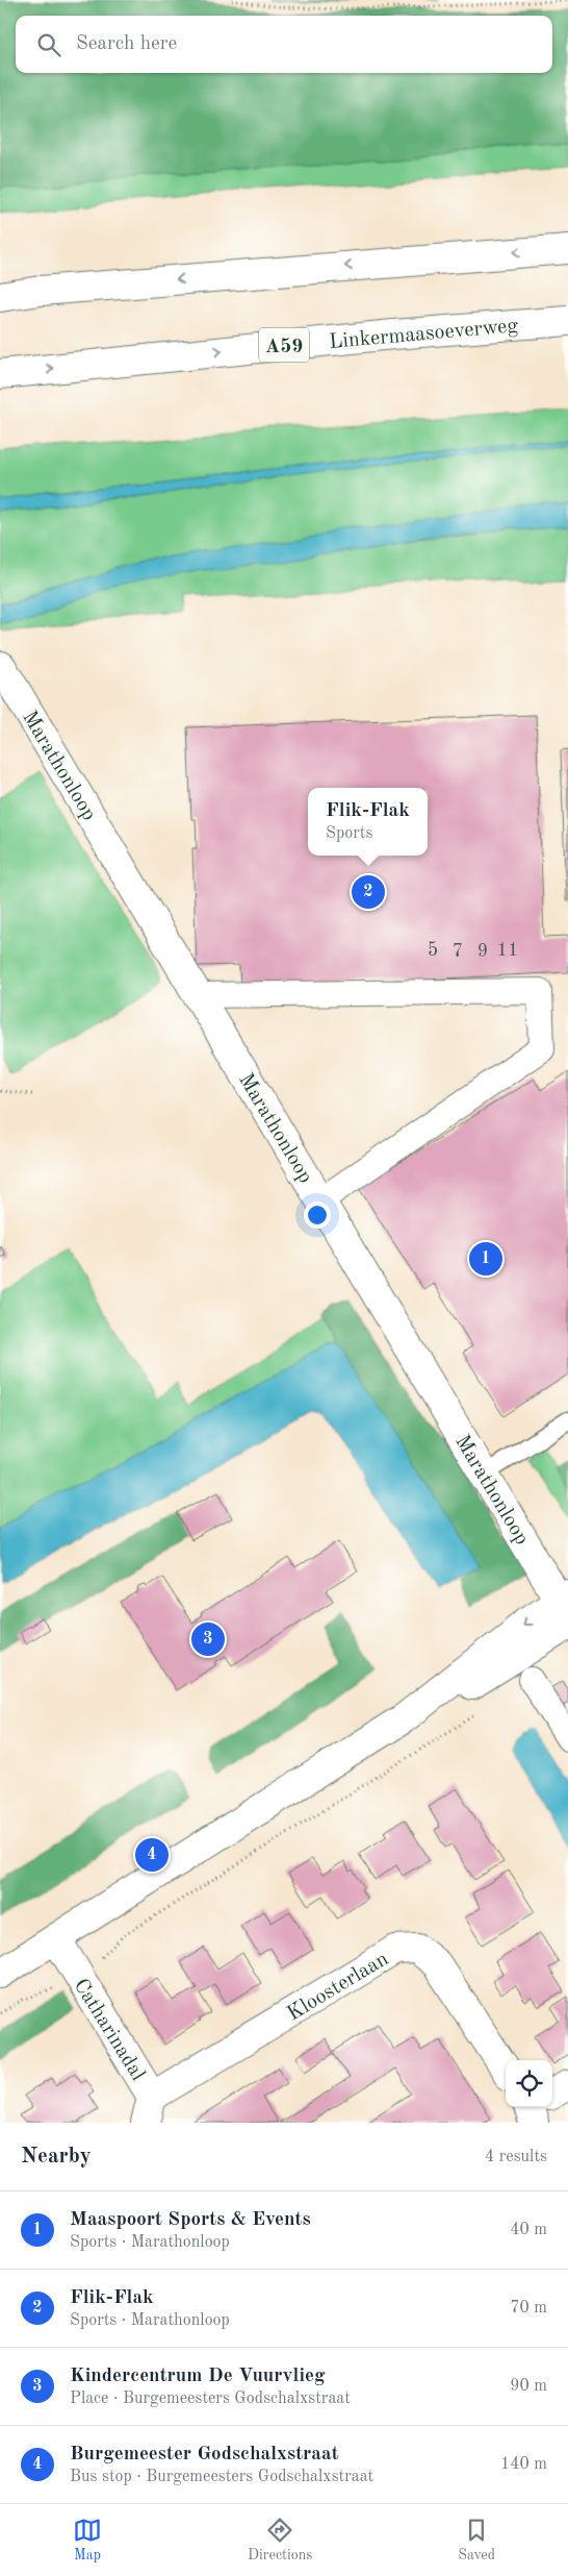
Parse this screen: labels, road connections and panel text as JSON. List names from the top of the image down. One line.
{"streets":{"main road":["Linkermaasoeverweg","A59","Marathonloop","Kloosterlaan","Catharinadal"]},"crossings":[["Kloosterlaan","Catharinadal"]],"house_numbers":["5","11","7","9"],"page":{"search":"Search here","popup":["Flik-Flak","Sports"],"pins":["2","1","3","4"],"heading":["Nearby","4 results"],"list":[{"mark":"1","name":"Maaspoort Sports & Events","note":"Sports · Marathonloop","value":"40 m"},{"mark":"2","name":"Flik-Flak","note":"Sports · Marathonloop","value":"70 m"},{"mark":"3","name":"Kindercentrum De Vuurvlieg","note":"Place · Burgemeesters Godschalxstraat","value":"90 m"},{"mark":"4","name":"Burgemeester Godschalxstraat","note":"Bus stop · Burgemeesters Godschalxstraat","value":"140 m"}],"nav":["Map","Directions","Saved"]}}
